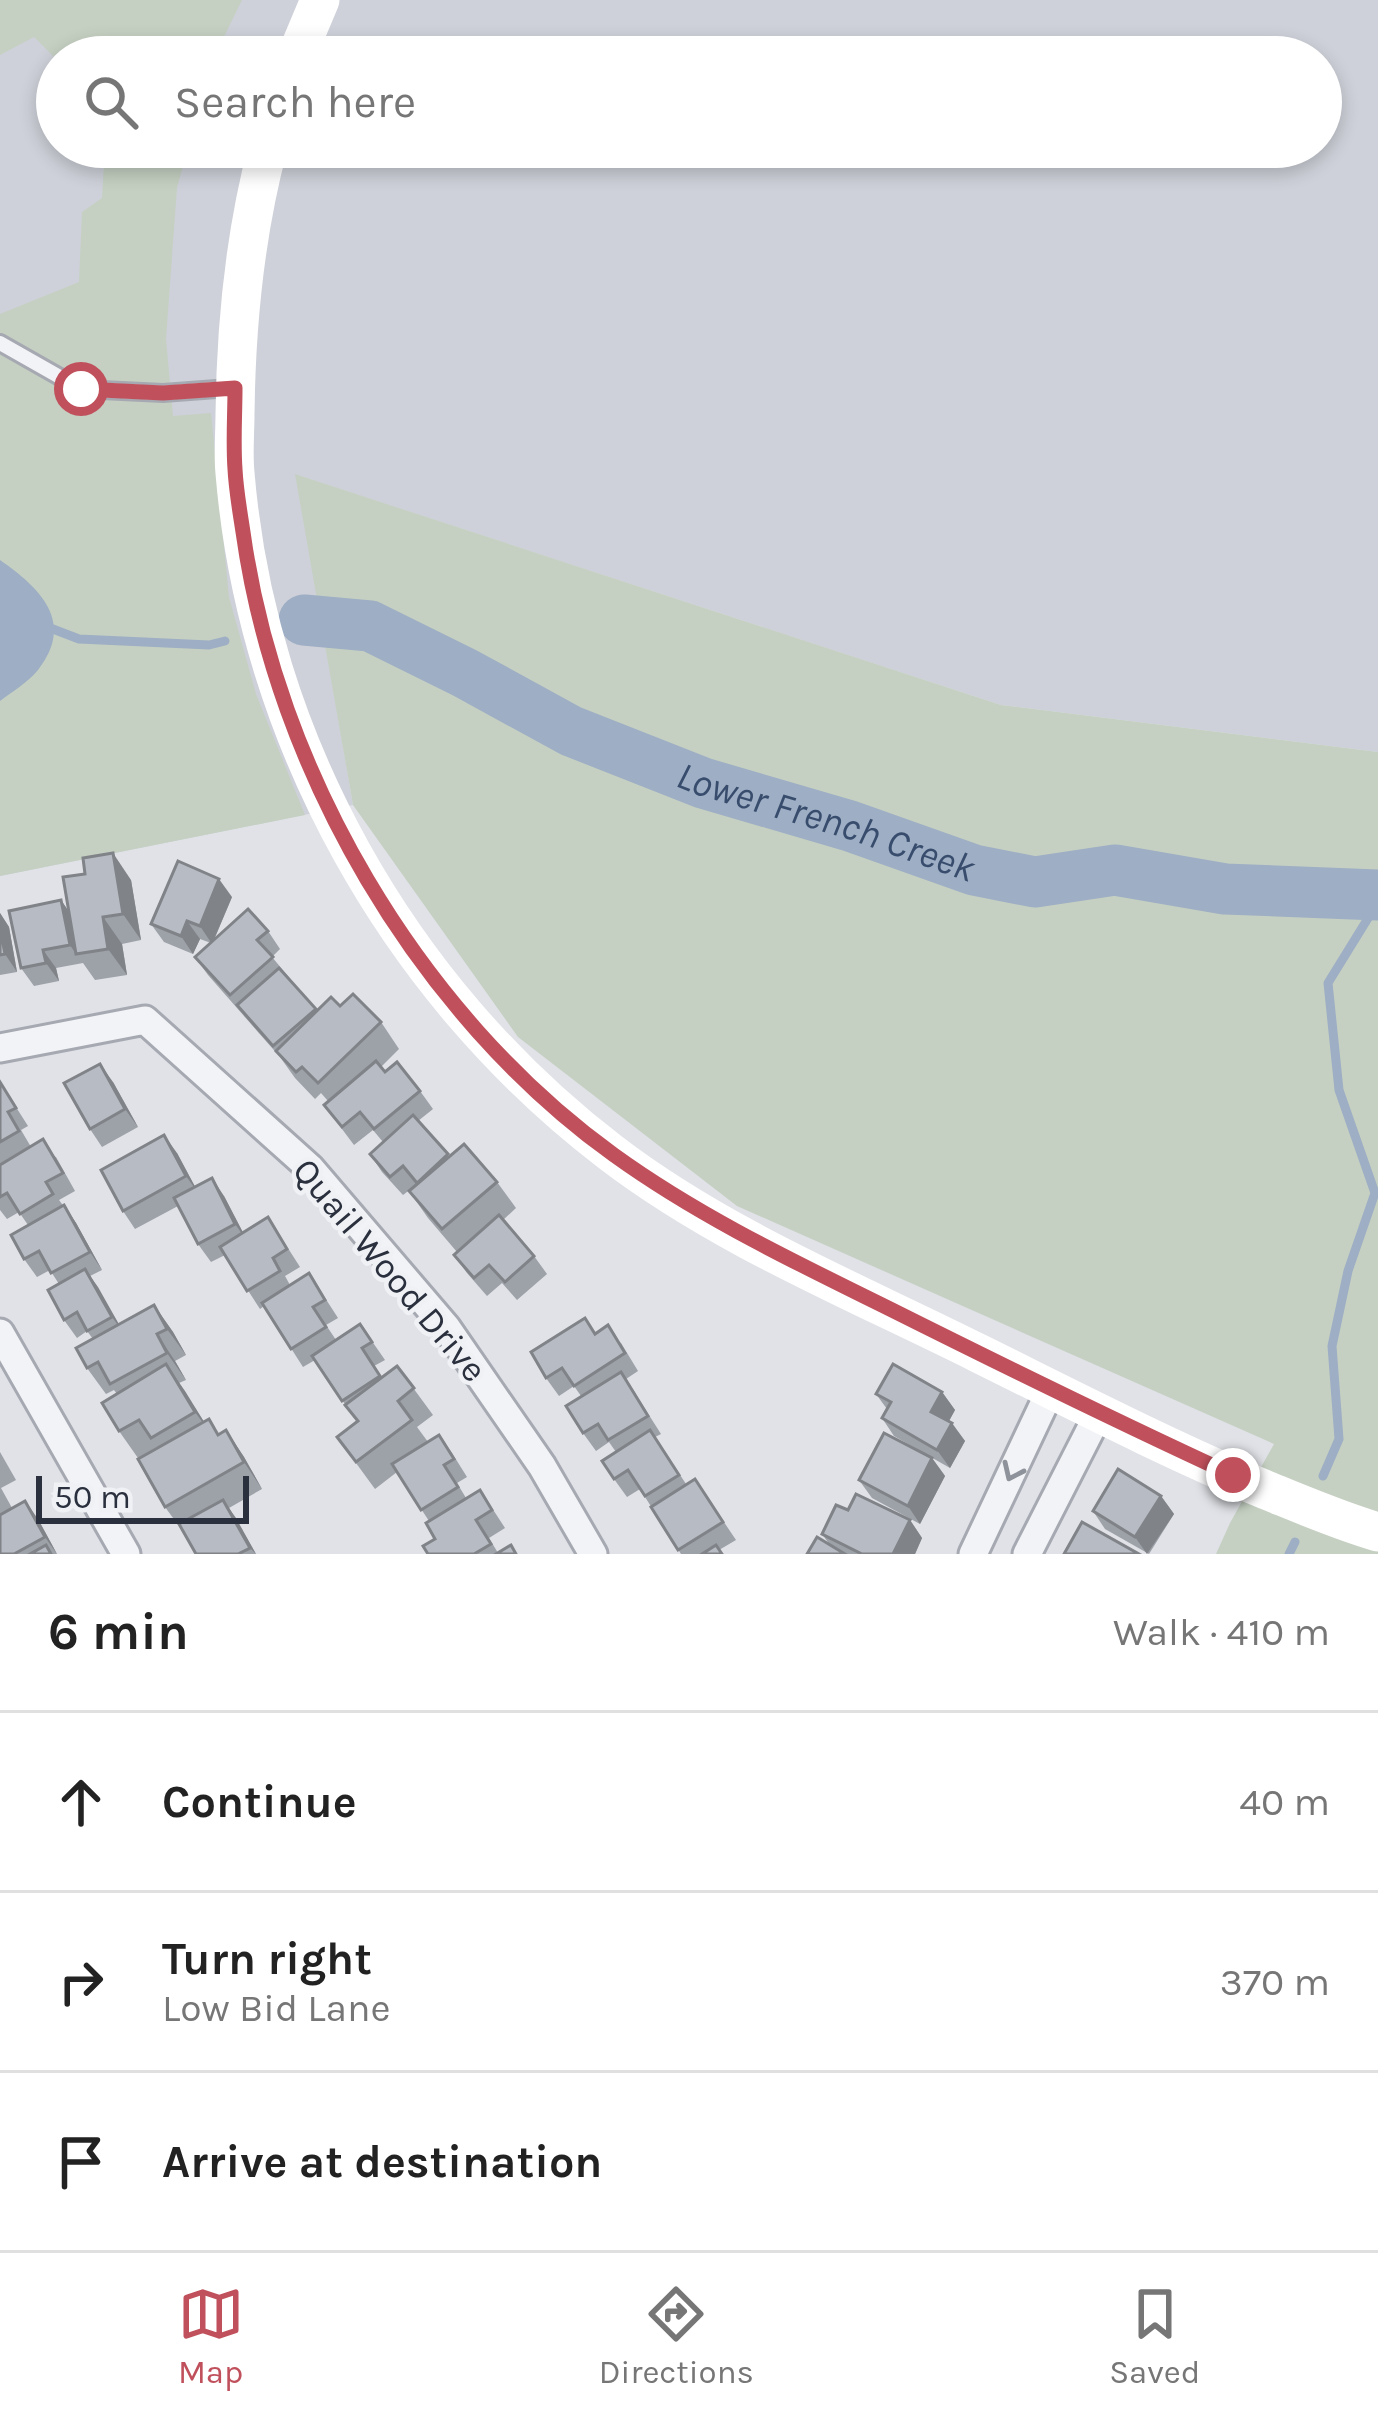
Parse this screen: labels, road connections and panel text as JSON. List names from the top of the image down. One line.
{"streets":{"street":["Quail Wood Drive"]},"water":["Lower French Creek"],"scale_bar":"50 m","page":{"search":"Search here","scale":"50 m","heading":["6 min","Walk · 410 m"],"list":[["Continue","40 m"],["Turn right","Low Bid Lane","370 m"],"Arrive at destination"],"nav":["Map","Directions","Saved"]}}
